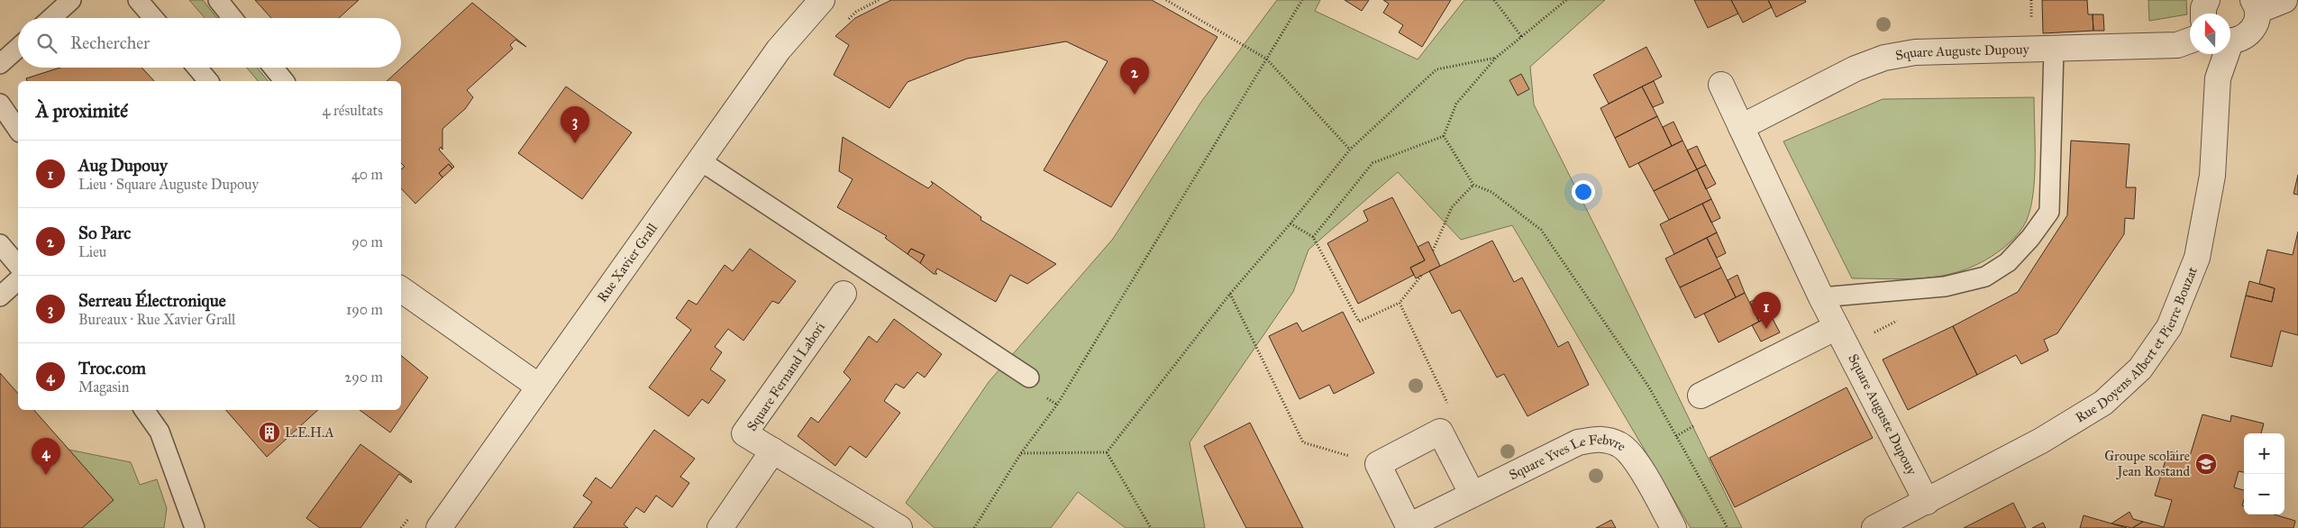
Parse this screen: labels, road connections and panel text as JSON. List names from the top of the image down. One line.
{"streets":{"street":["Square Auguste Dupouy","Rue Xavier Grall","Rue Doyens Albert et Pierre Bouzat","Square Fernand Labori","Square Yves Le Febvre"]},"crossings":[["Square Auguste Dupouy","Rue Doyens Albert et Pierre Bouzat"]],"places":{"building":["L.E.H.A"],"school or university":["Groupe scolaire Jean Rostand"]},"north":"top","page":{"search":"Rechercher","pins":["2","3","1","4"],"heading":["À proximité","4 résultats"],"list":[{"mark":"1","name":"Aug Dupouy","note":"Lieu · Square Auguste Dupouy","value":"40 m"},{"mark":"2","name":"So Parc","note":"Lieu","value":"90 m"},{"mark":"3","name":"Serreau Électronique","note":"Bureaux · Rue Xavier Grall","value":"190 m"},{"mark":"4","name":"Troc.com","note":"Magasin","value":"290 m"}],"map_buttons":["+","−"]}}
